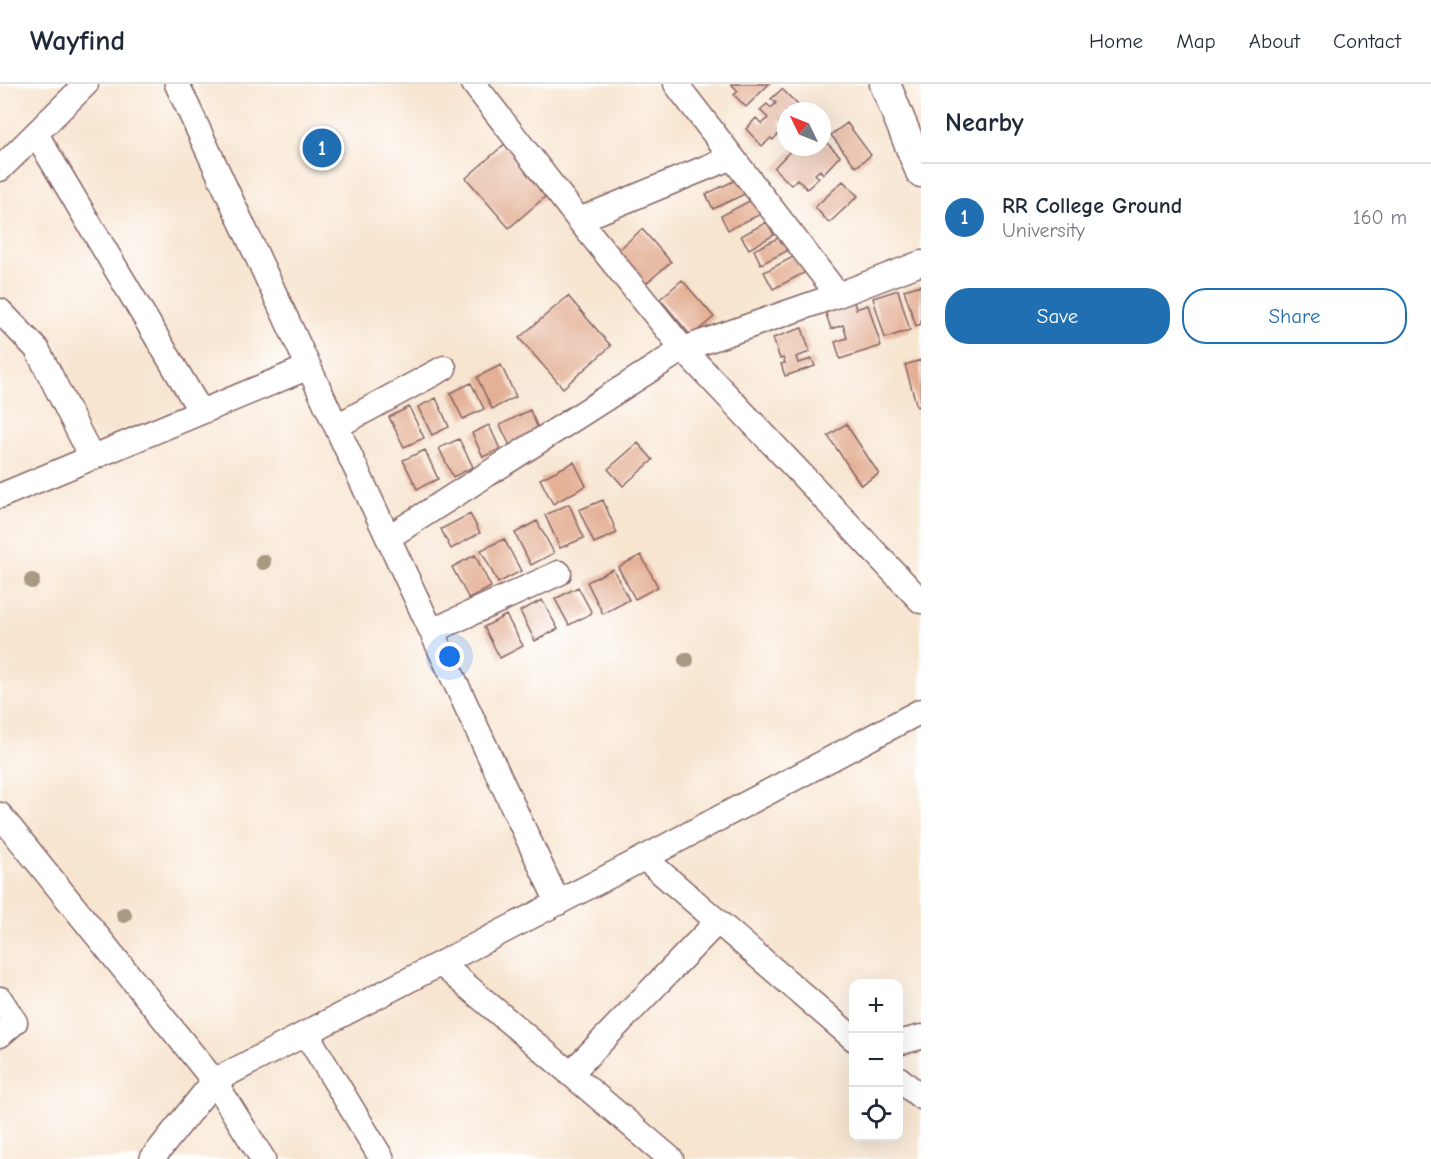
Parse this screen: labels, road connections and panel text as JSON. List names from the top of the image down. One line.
{"north":"top left","page":{"header":"Wayfind","nav":["Home","Map","About","Contact"],"heading":"Nearby","pins":"1","list":[{"mark":"1","name":"RR College Ground","note":"University","value":"160 m"}],"buttons":["Save","Share"],"map_buttons":["+","−"]}}
